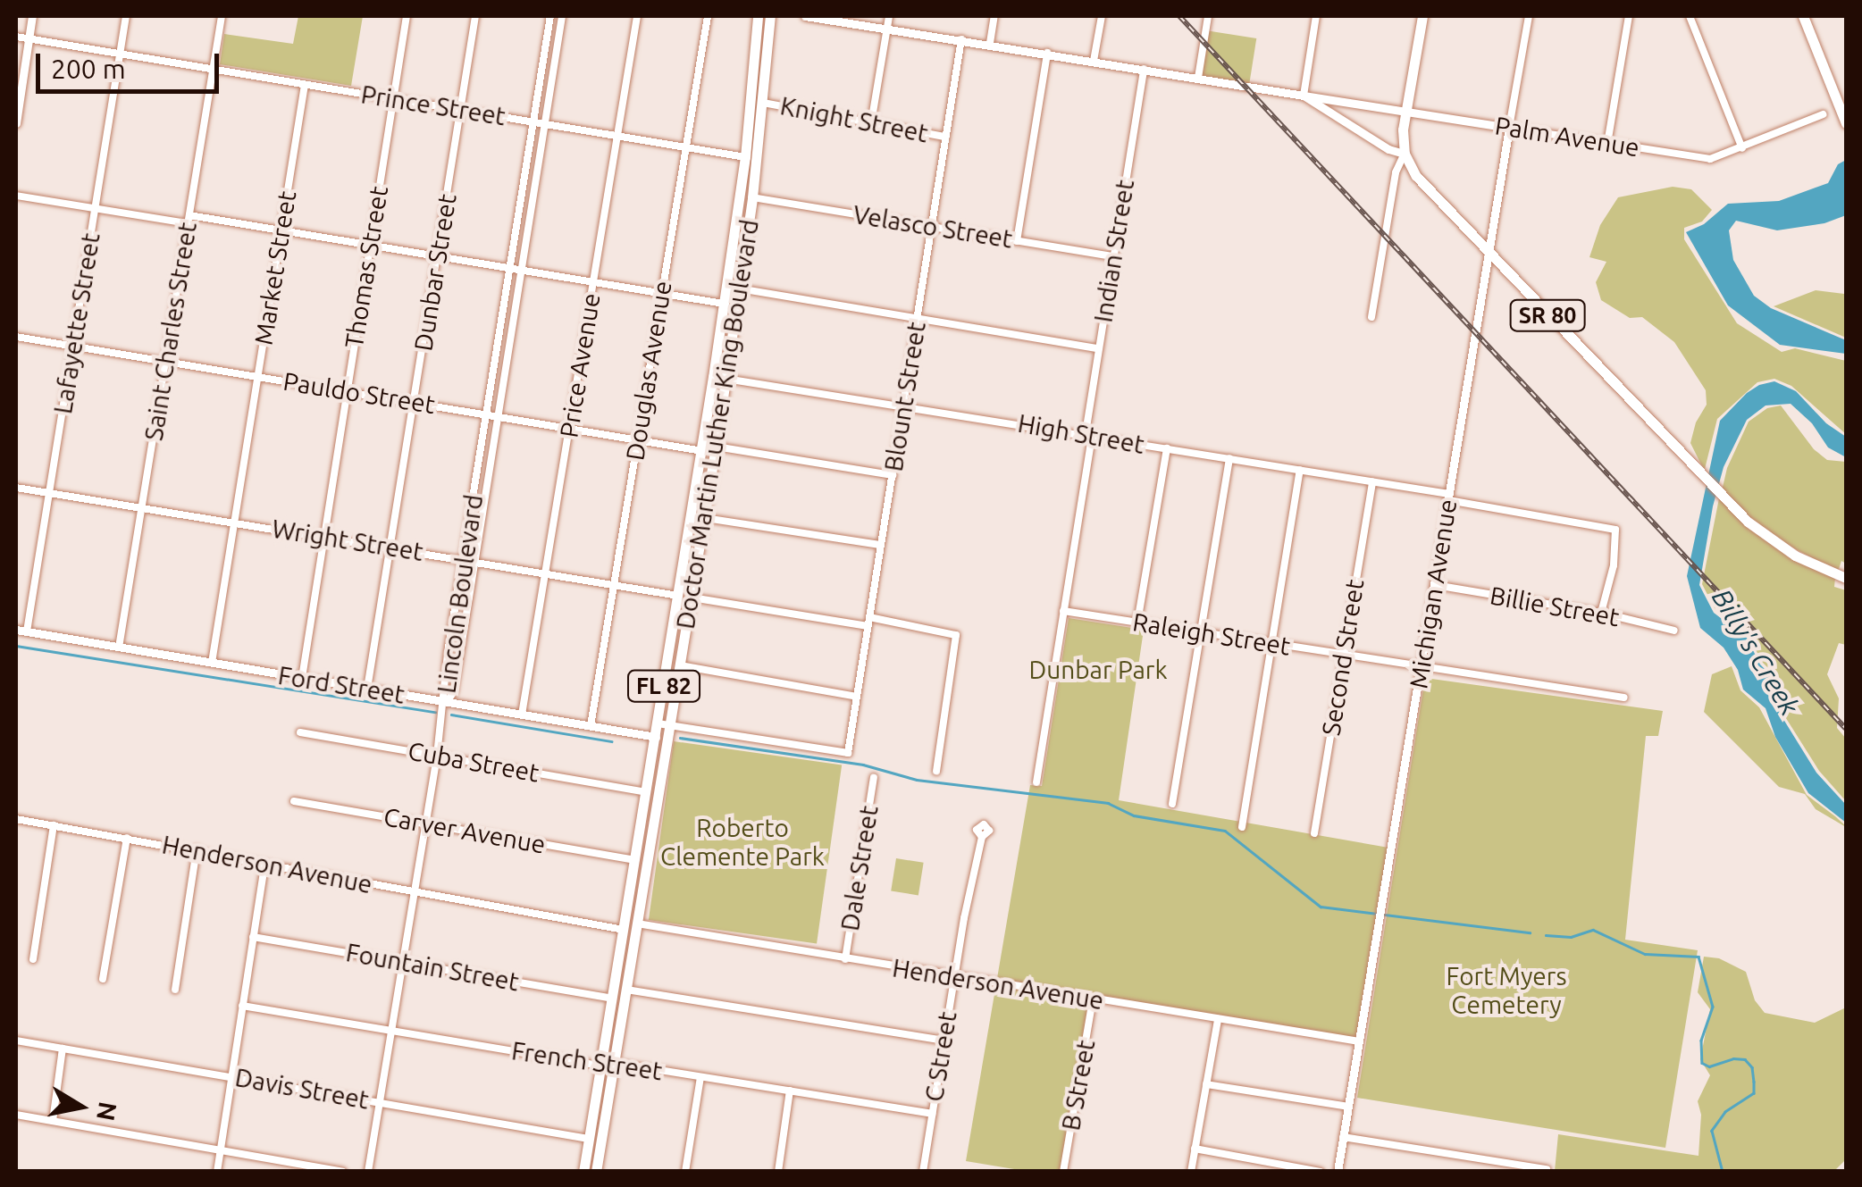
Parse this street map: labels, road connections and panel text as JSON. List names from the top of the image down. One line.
{"streets":{"main road":["SR 80","Doctor Martin Luther King Boulevard","FL 82"],"street":["Prince Street","Knight Street","Palm Avenue","Velasco Street","Indian Street","Thomas Street","Market Street","Dunbar Street","Lafayette Street","Saint Charles Street","Price Avenue","Douglas Avenue","Pauldo Street","Blount Street","High Street","Wright Street","Lincoln Boulevard","Michigan Avenue","Billie Street","Raleigh Street","Second Street","Ford Street","Cuba Street","Carver Avenue","Henderson Avenue","Dale Street","Fountain Street","C Street","French Street","B Street","Davis Street"]},"crossings":[["Prince Street","Thomas Street"],["Prince Street","Market Street"],["Prince Street","Dunbar Street"],["Prince Street","Lafayette Street"],["Prince Street","Saint Charles Street"],["Prince Street","Price Avenue"],["Prince Street","Douglas Avenue"],["Prince Street","Doctor Martin Luther King Boulevard"],["Prince Street","Lincoln Boulevard"],["Knight Street","Blount Street"],["Knight Street","Doctor Martin Luther King Boulevard"],["Palm Avenue","Indian Street"],["Palm Avenue","Blount Street"],["Palm Avenue","Michigan Avenue"],["Velasco Street","Indian Street"],["Velasco Street","Blount Street"],["Velasco Street","Doctor Martin Luther King Boulevard"],["Indian Street","High Street"],["Indian Street","Raleigh Street"],["Thomas Street","Pauldo Street"],["Thomas Street","Wright Street"],["Thomas Street","Ford Street"],["Market Street","Pauldo Street"],["Market Street","Wright Street"],["Market Street","Ford Street"],["Dunbar Street","Pauldo Street"],["Dunbar Street","Wright Street"],["Dunbar Street","Ford Street"],["SR 80","Michigan Avenue"],["Lafayette Street","Pauldo Street"],["Lafayette Street","Wright Street"],["Lafayette Street","Ford Street"],["Saint Charles Street","Pauldo Street"],["Saint Charles Street","Wright Street"],["Saint Charles Street","Ford Street"],["Price Avenue","Pauldo Street"],["Price Avenue","Wright Street"],["Price Avenue","Ford Street"],["Douglas Avenue","Pauldo Street"],["Douglas Avenue","Wright Street"],["Douglas Avenue","Ford Street"],["Pauldo Street","Doctor Martin Luther King Boulevard"],["Pauldo Street","Lincoln Boulevard"],["Blount Street","Doctor Martin Luther King Boulevard"],["Blount Street","High Street"],["Doctor Martin Luther King Boulevard","High Street"],["Doctor Martin Luther King Boulevard","Wright Street"],["Doctor Martin Luther King Boulevard","Ford Street"],["Doctor Martin Luther King Boulevard","FL 82"],["Doctor Martin Luther King Boulevard","Cuba Street"],["Doctor Martin Luther King Boulevard","Carver Avenue"],["Doctor Martin Luther King Boulevard","Henderson Avenue"],["Doctor Martin Luther King Boulevard","Fountain Street"],["High Street","Michigan Avenue"],["High Street","Billie Street"],["High Street","Second Street"],["Wright Street","Lincoln Boulevard"],["Lincoln Boulevard","Ford Street"],["Lincoln Boulevard","Cuba Street"],["Lincoln Boulevard","Carver Avenue"],["Lincoln Boulevard","Henderson Avenue"],["Lincoln Boulevard","Fountain Street"],["Lincoln Boulevard","French Street"],["Lincoln Boulevard","Davis Street"],["Michigan Avenue","Billie Street"],["Michigan Avenue","Raleigh Street"],["Michigan Avenue","Henderson Avenue"],["Raleigh Street","Second Street"],["FL 82","French Street"],["FL 82","Davis Street"],["Henderson Avenue","Dale Street"],["Henderson Avenue","C Street"],["Henderson Avenue","B Street"],["C Street","French Street"]],"water":["Billy's Creek"],"parks":["Dunbar Park","Roberto Clemente Park","Fort Myers Cemetery"],"scale_bar":"200 m","north":"right"}
